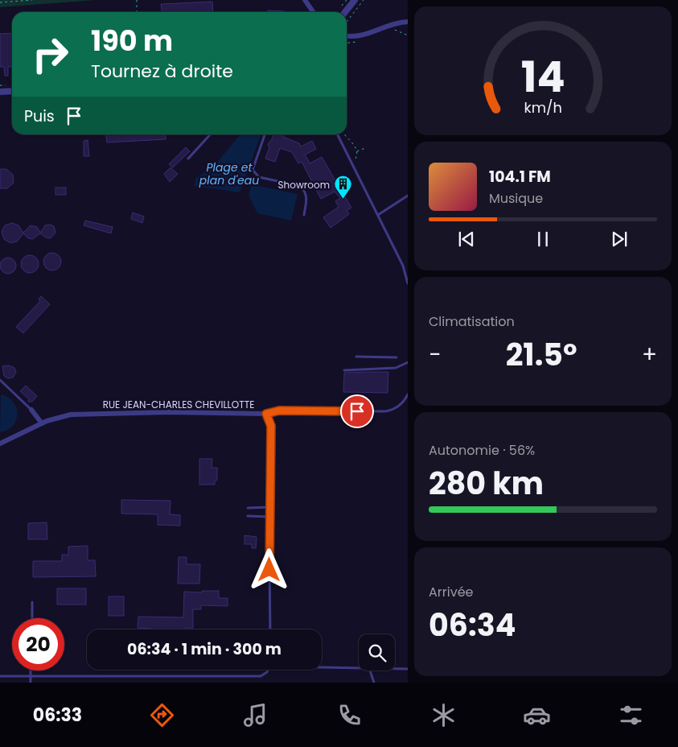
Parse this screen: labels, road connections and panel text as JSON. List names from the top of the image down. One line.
{"streets":{"street":["RUE JEAN-CHARLES CHEVILLOTTE"]},"water":["Plage et plan d'eau"],"places":{"building":["Showroom"]},"page":{"turn":["190 m","Tournez à droite"],"then":"Puis","song":["104.1 FM","Musique"],"tile":["Climatisation",["Autonomie · 56%","280 km"],["Arrivée","06:34"]],"heat":["−","21.5°","+"],"limit":"20","trip":"06:34 · 1 min · 300 m","tabs":"06:33","gauge":["14","km/h"]}}
